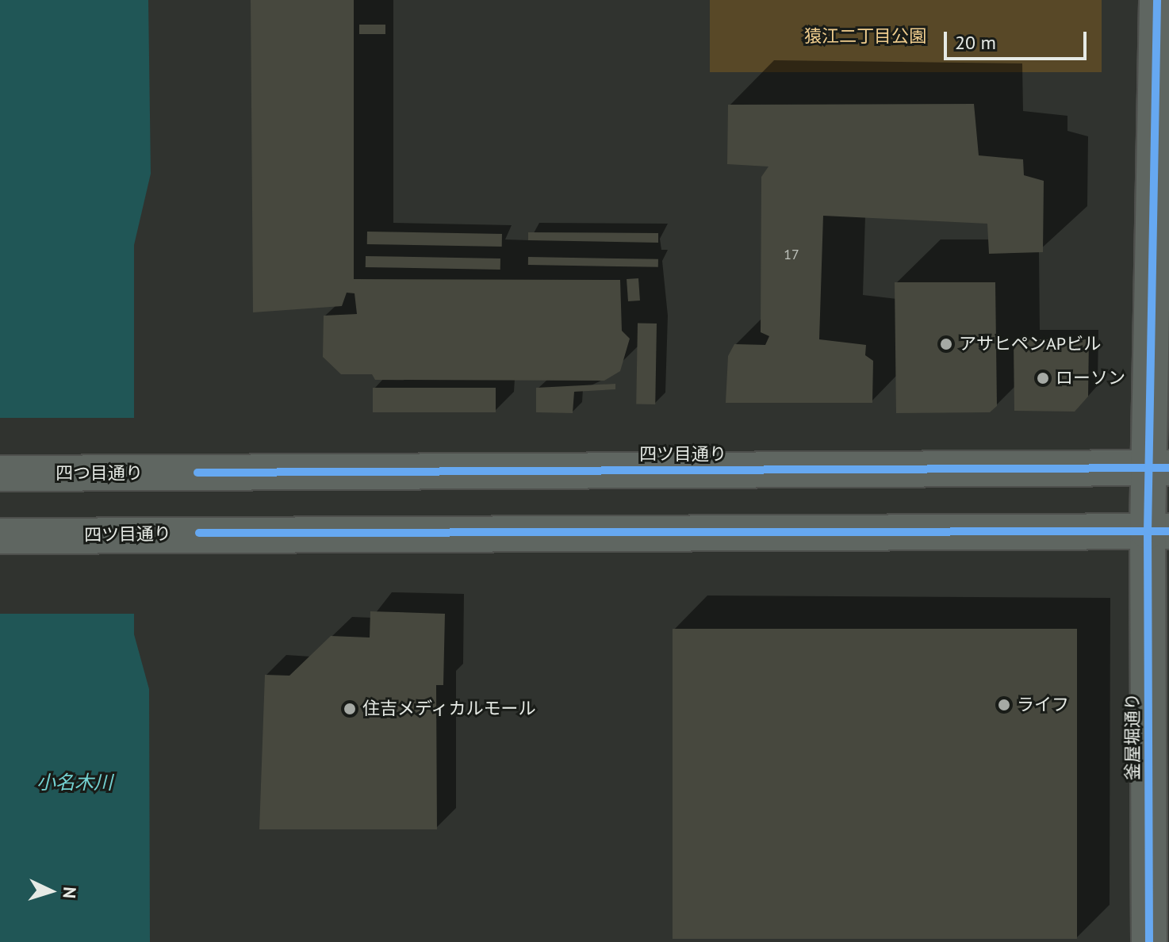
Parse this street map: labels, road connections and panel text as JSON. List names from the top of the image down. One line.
{"streets":{"main road":["四ツ目通り","四つ目通り","釜屋堀通り"]},"crossings":[["四ツ目通り","四つ目通り"],["四ツ目通り","釜屋堀通り"]],"water":["小名木川"],"parks":["猿江二丁目公園"],"places":["アサヒペンAPビル","ローソン","ライフ","住吉メディカルモール"],"house_numbers":["17"],"scale_bar":"20 m","north":"right"}
